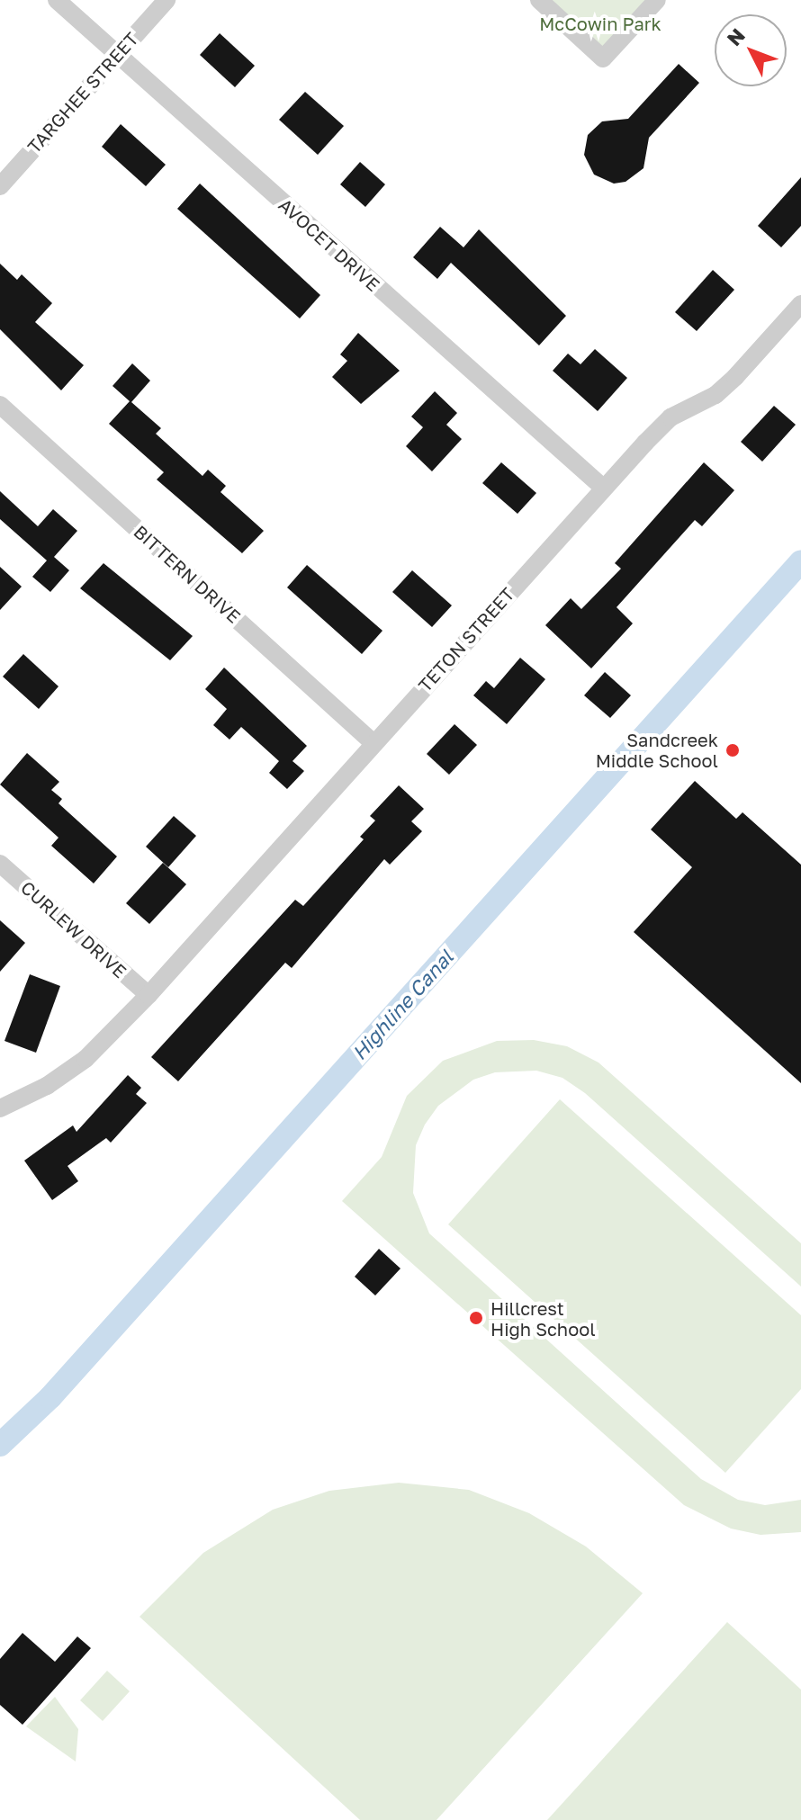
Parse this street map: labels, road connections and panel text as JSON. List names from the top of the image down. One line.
{"streets":{"street":["TARGHEE STREET","AVOCET DRIVE","BITTERN DRIVE","TETON STREET","CURLEW DRIVE"]},"crossings":[["TARGHEE STREET","AVOCET DRIVE"],["AVOCET DRIVE","TETON STREET"],["BITTERN DRIVE","TETON STREET"],["TETON STREET","CURLEW DRIVE"]],"water":["Highline Canal"],"parks":["McCowin Park"],"places":["Sandcreek Middle School","Hillcrest High School"],"north":"top left"}
